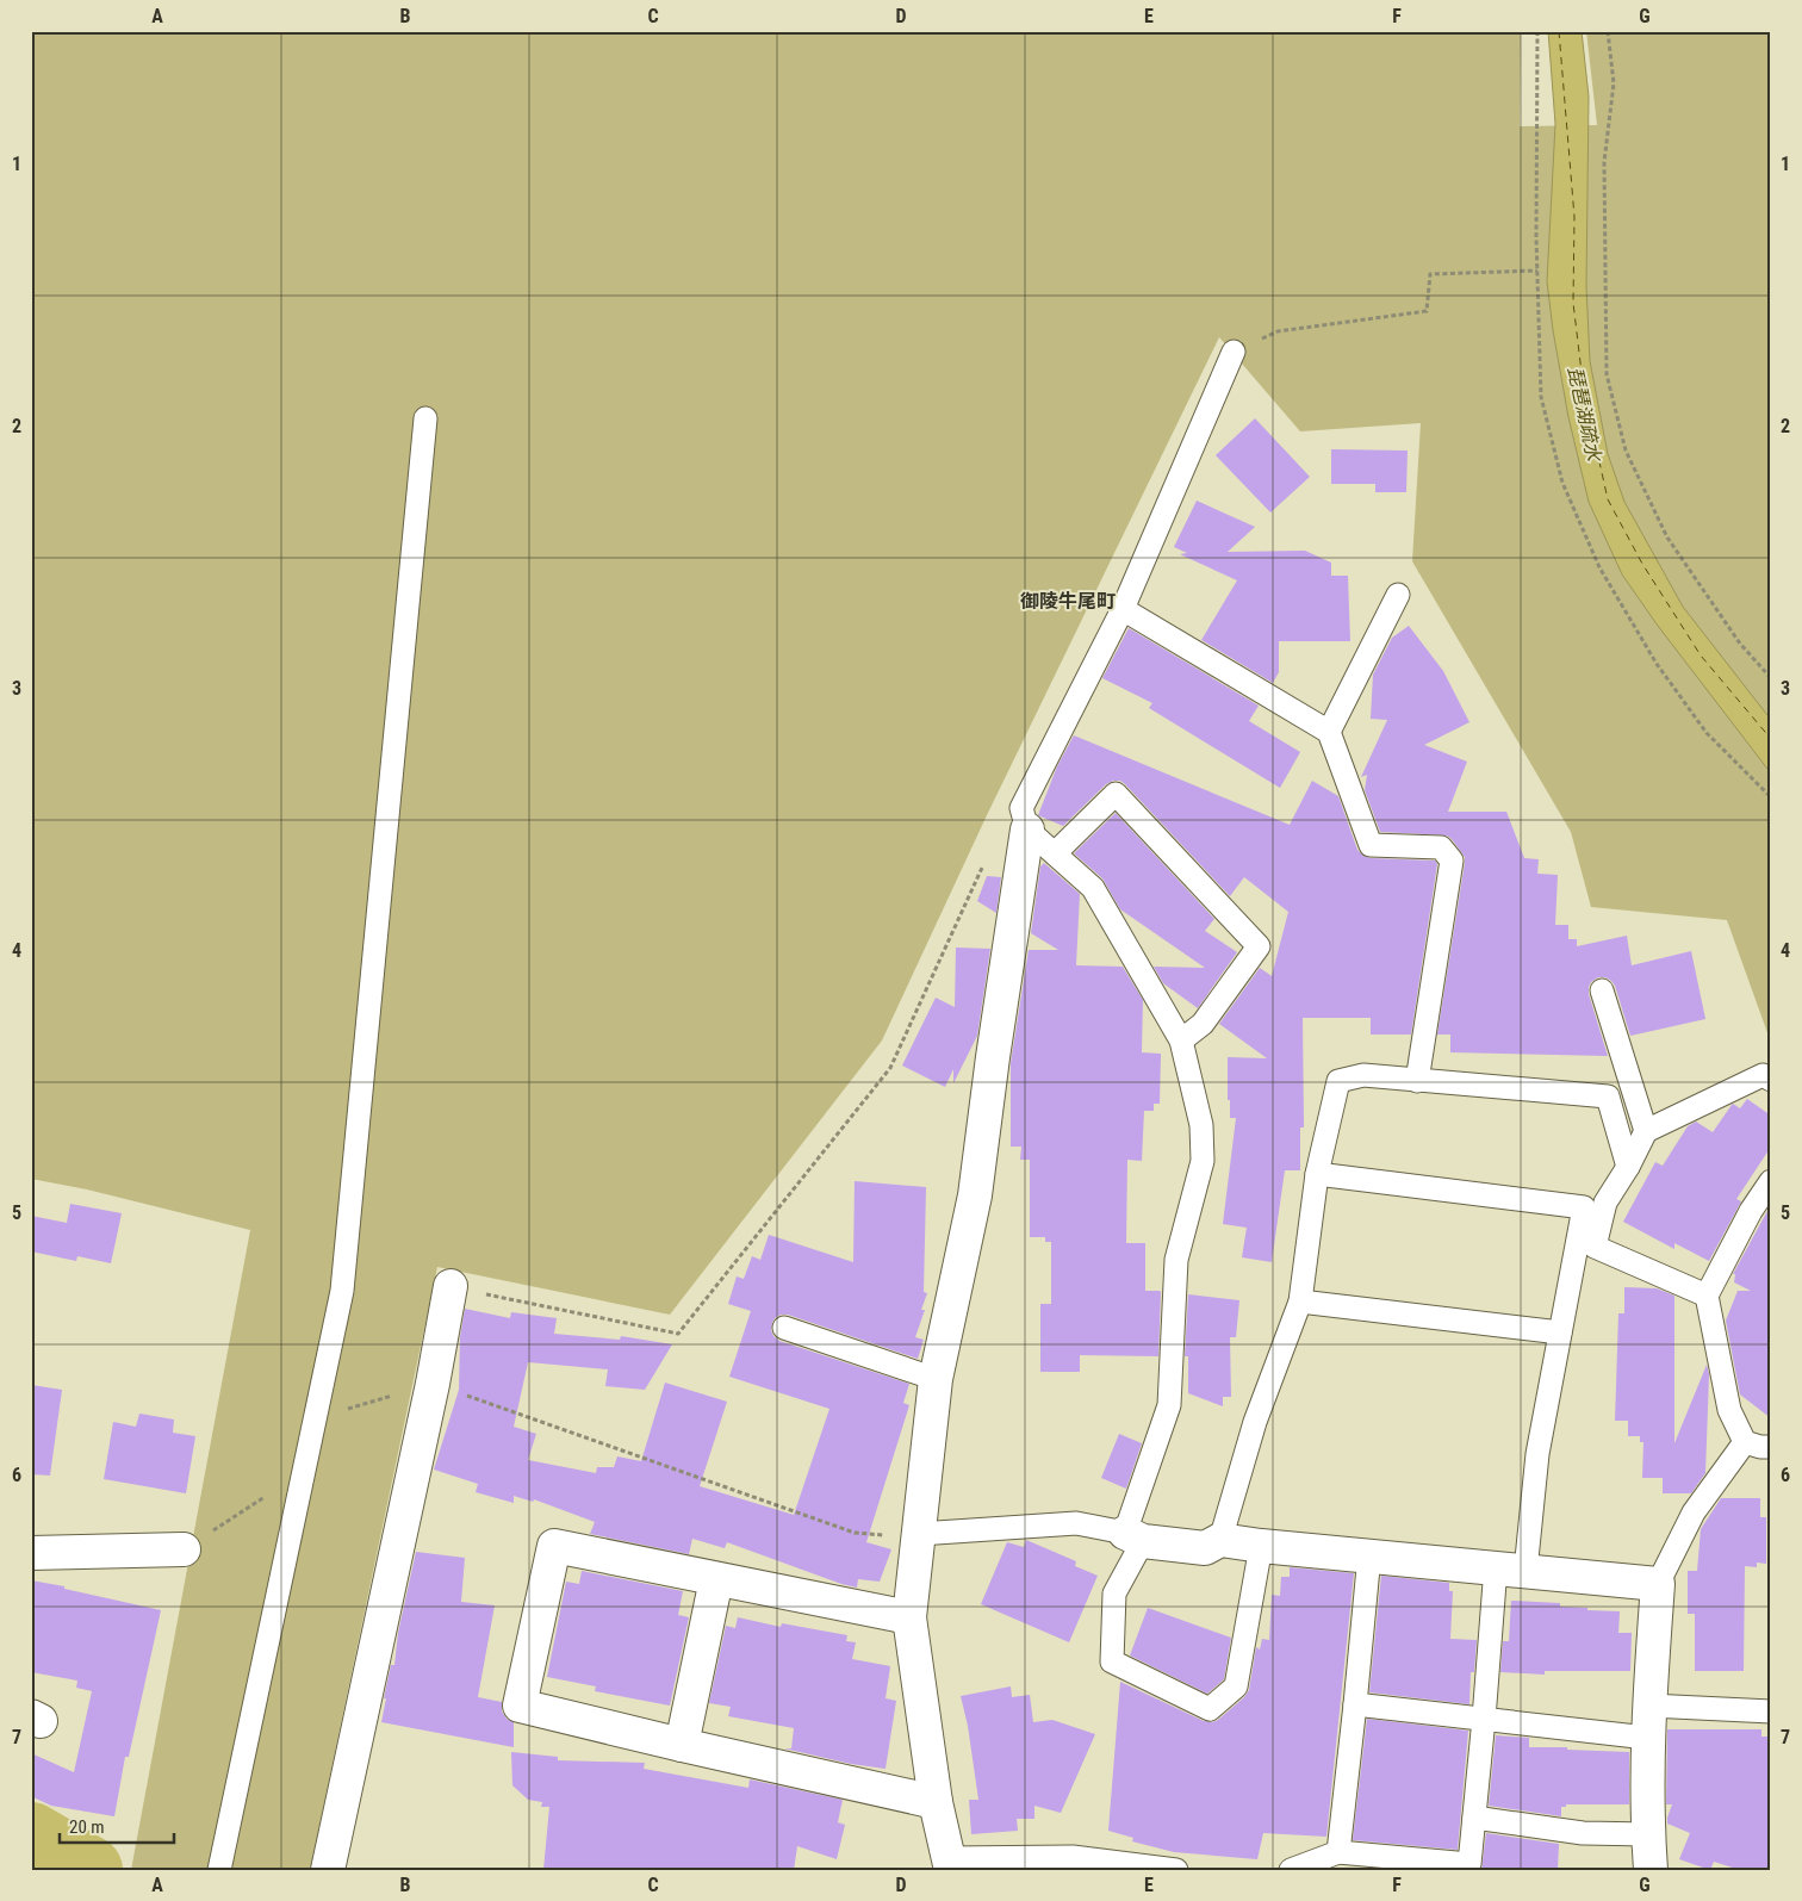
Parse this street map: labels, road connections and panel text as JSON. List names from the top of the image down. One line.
{"districts":["御陵牛尾町"],"water":["琵琶湖疏水"],"scale_bar":"20 m","grid":{"columns":["A","B","C","D","E","F","G"],"rows":["1","2","3","4","5","6","7"]}}
